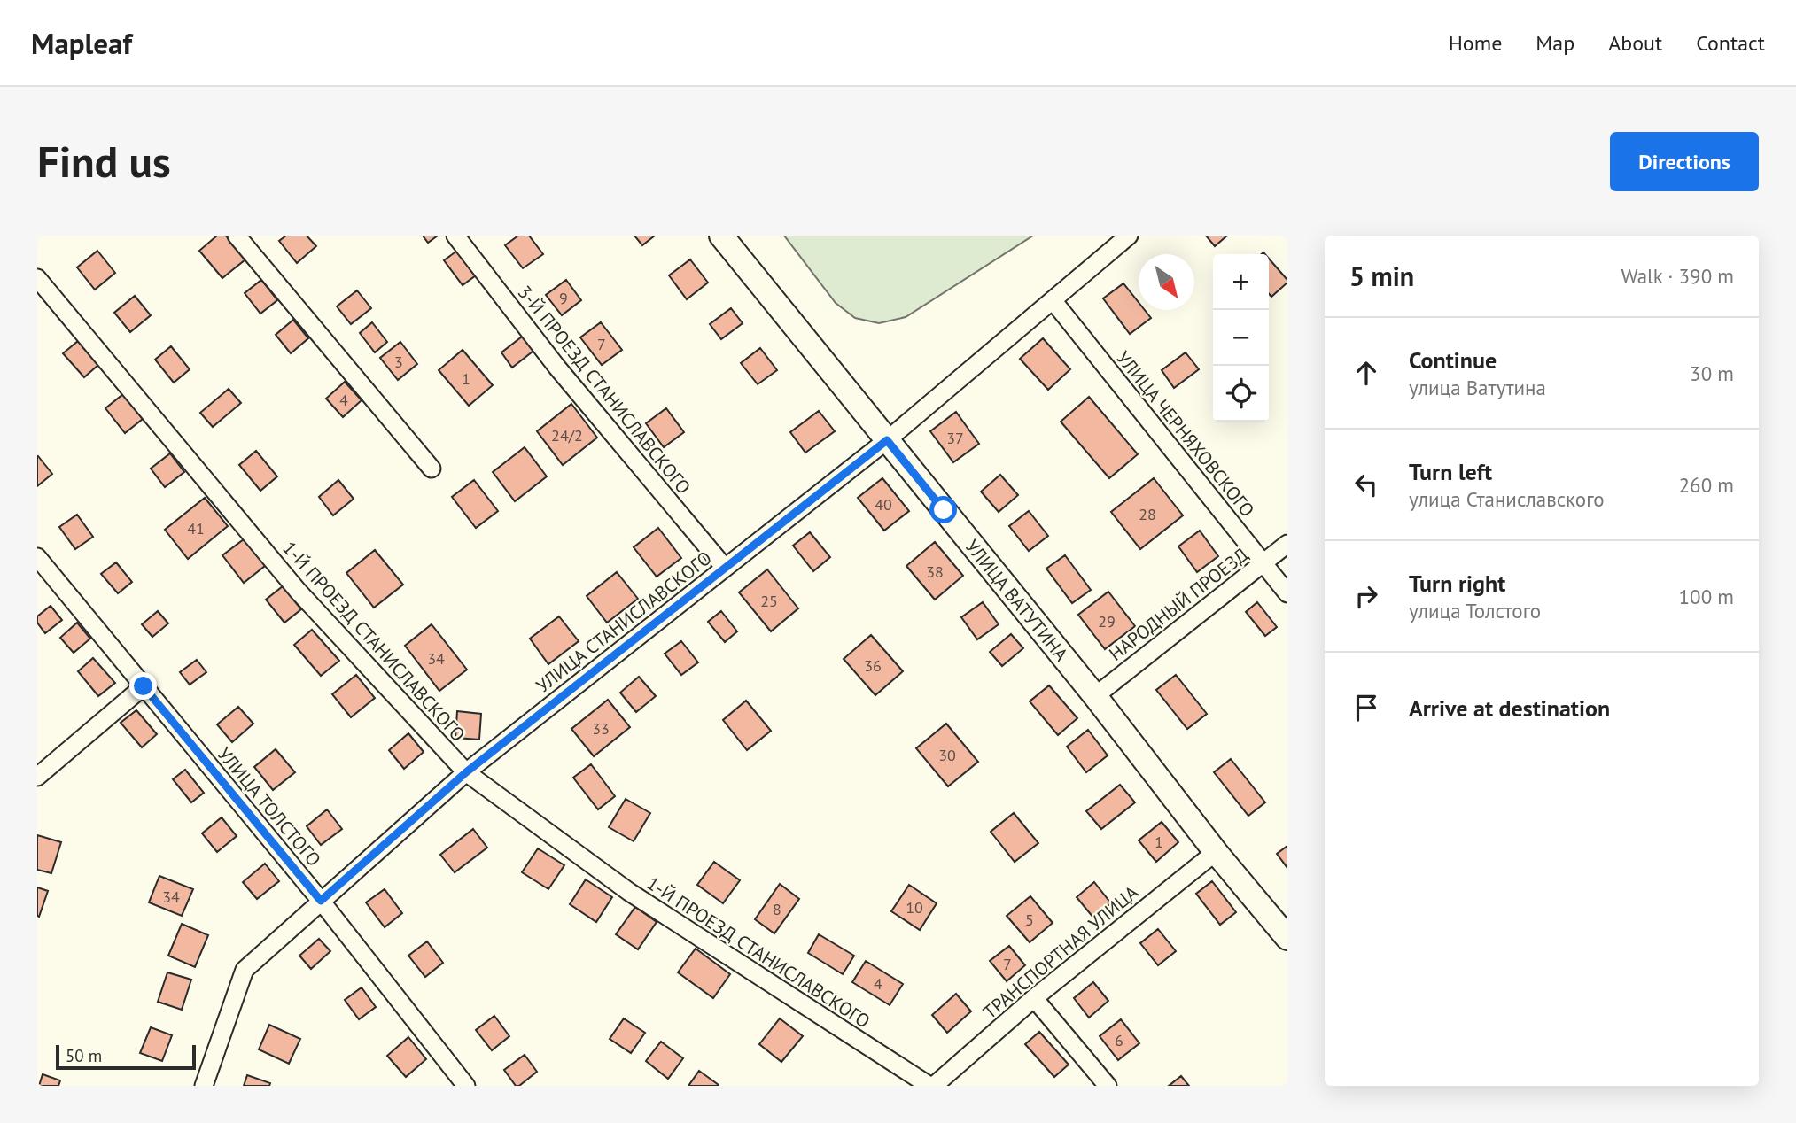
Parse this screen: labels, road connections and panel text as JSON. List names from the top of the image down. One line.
{"streets":{"street":["3-Й ПРОЕЗД СТАНИСЛАВСКОГО","УЛИЦА ЧЕРНЯХОВСКОГО","УЛИЦА ВАТУТИНА","НАРОДНЫЙ ПРОЕЗД","УЛИЦА СТАНИСЛАВСКОГО","1-Й ПРОЕЗД СТАНИСЛАВСКОГО","УЛИЦА ТОЛСТОГО","ТРАНСПОРТНАЯ УЛИЦА"]},"crossings":[["3-Й ПРОЕЗД СТАНИСЛАВСКОГО","УЛИЦА СТАНИСЛАВСКОГО"],["УЛИЦА ЧЕРНЯХОВСКОГО","НАРОДНЫЙ ПРОЕЗД"],["УЛИЦА ЧЕРНЯХОВСКОГО","УЛИЦА СТАНИСЛАВСКОГО"],["УЛИЦА ВАТУТИНА","НАРОДНЫЙ ПРОЕЗД"],["УЛИЦА ВАТУТИНА","УЛИЦА СТАНИСЛАВСКОГО"],["УЛИЦА ВАТУТИНА","ТРАНСПОРТНАЯ УЛИЦА"],["УЛИЦА СТАНИСЛАВСКОГО","1-Й ПРОЕЗД СТАНИСЛАВСКОГО"],["УЛИЦА СТАНИСЛАВСКОГО","УЛИЦА ТОЛСТОГО"]],"house_numbers":["9","7","3","1","4","24/2","37","40","28","41","38","25","29","34","36","33","30","1","34","10","8","5","7","4","6"],"scale_bar":"50 m","north":"bottom right","page":{"header":"Mapleaf","nav":["Home","Map","About","Contact"],"buttons":"Directions","title":"Find us","heading":["5 min","Walk · 390 m"],"map_buttons":["+","−"],"list":[["Continue","улица Ватутина","30 m"],["Turn left","улица Станиславского","260 m"],["Turn right","улица Толстого","100 m"],"Arrive at destination"],"scale":"50 m"}}
